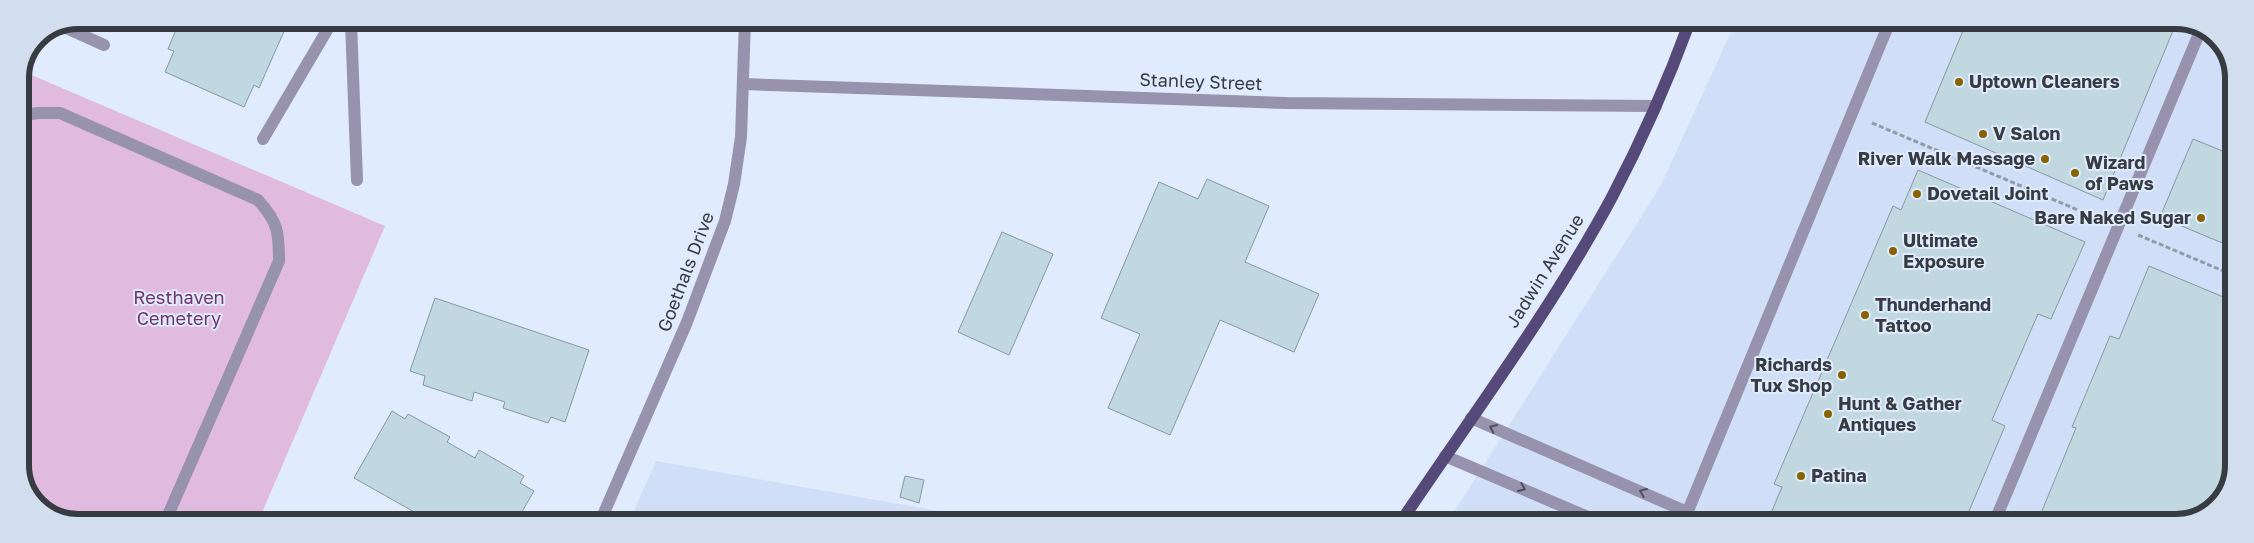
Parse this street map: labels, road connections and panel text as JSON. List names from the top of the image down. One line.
{"streets":{"main road":["Jadwin Avenue"],"street":["Stanley Street","Goethals Drive"]},"crossings":[["Stanley Street","Jadwin Avenue"],["Stanley Street","Goethals Drive"]],"parks":["Resthaven Cemetery"],"places":["Uptown Cleaners","V Salon","River Walk Massage","Wizard of Paws","Dovetail Joint","Bare Naked Sugar","Ultimate Exposure","Thunderhand Tattoo","Richards Tux Shop","Hunt & Gather Antiques","Patina"]}
